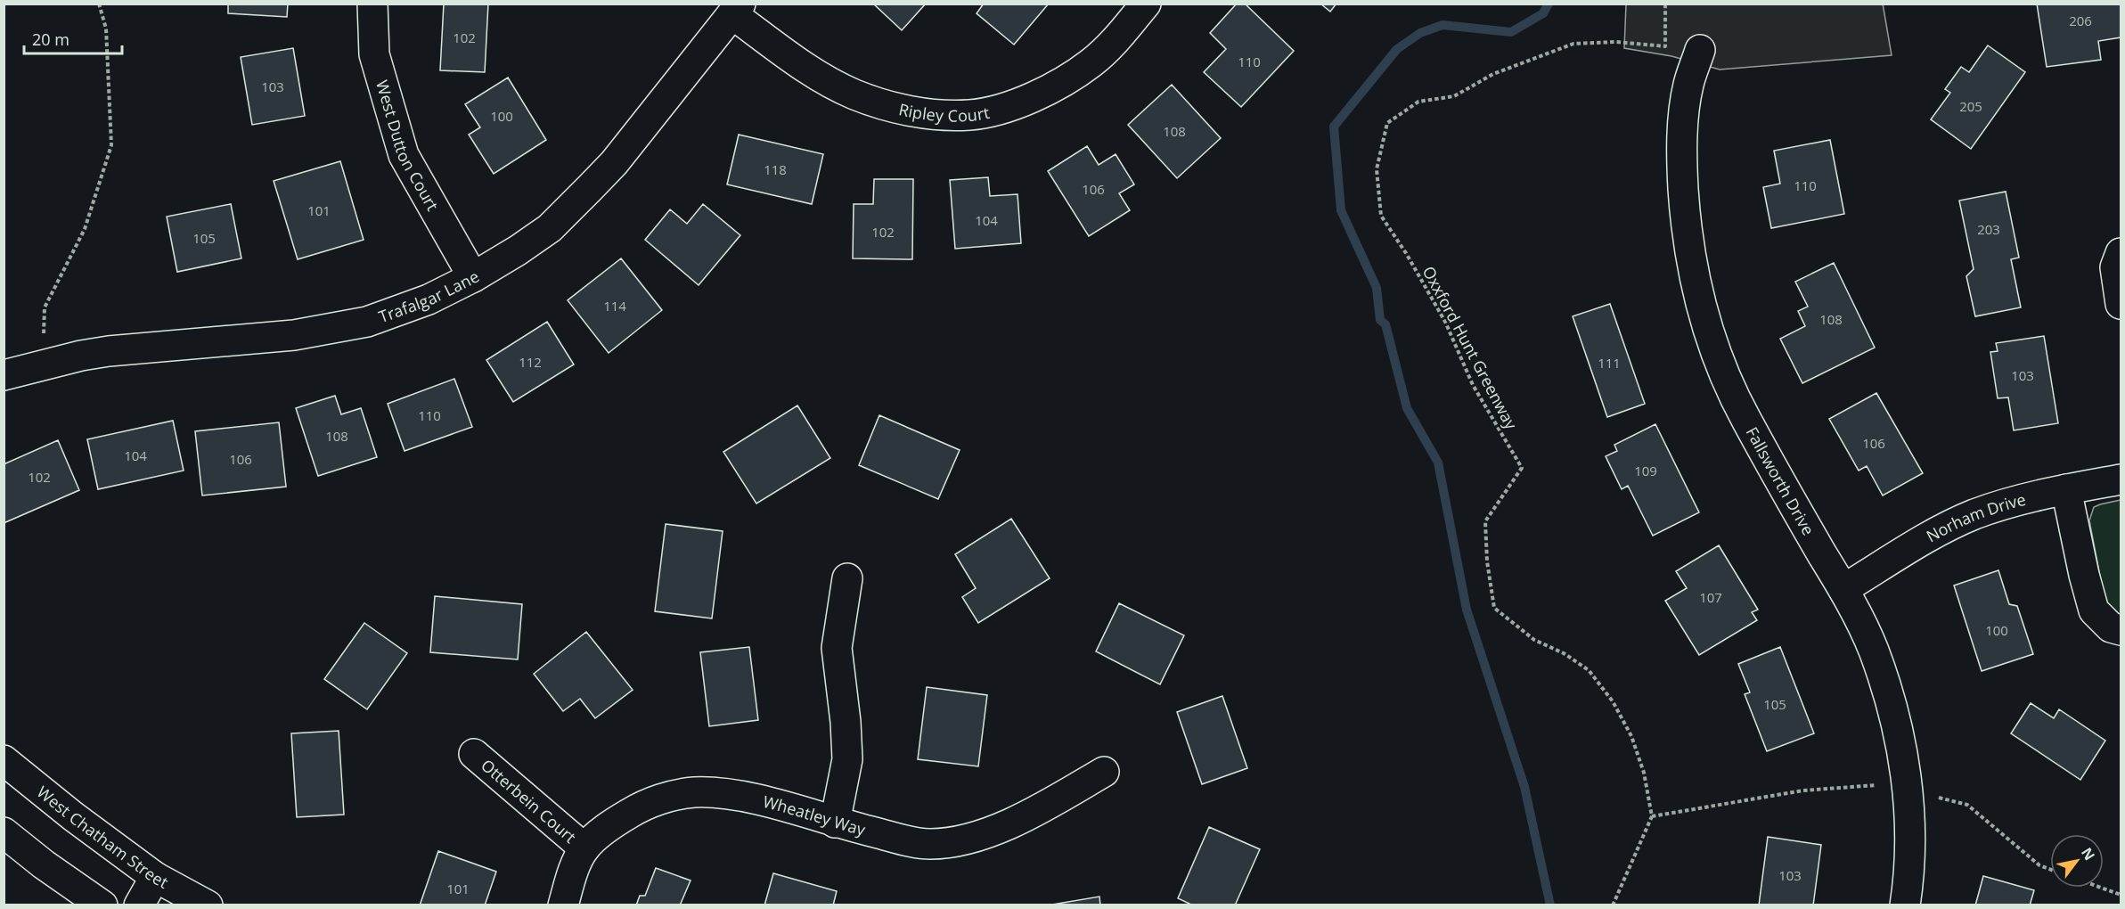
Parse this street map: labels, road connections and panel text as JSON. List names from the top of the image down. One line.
{"streets":{"street":["Ripley Court","West Dutton Court","Trafalgar Lane","Fallsworth Drive","Norham Drive","Otterbein Court","Wheatley Way","West Chatham Street"],"path":["Oxxford Hunt Greenway"]},"crossings":[["Ripley Court","Trafalgar Lane"],["West Dutton Court","Trafalgar Lane"],["Fallsworth Drive","Norham Drive"],["Otterbein Court","Wheatley Way"]],"house_numbers":["206","102","110","103","205","100","108","118","110","106","101","104","203","102","105","114","108","112","111","103","110","108","106","104","106","109","102","107","100","105","103","101"],"scale_bar":"20 m","north":"top right"}
